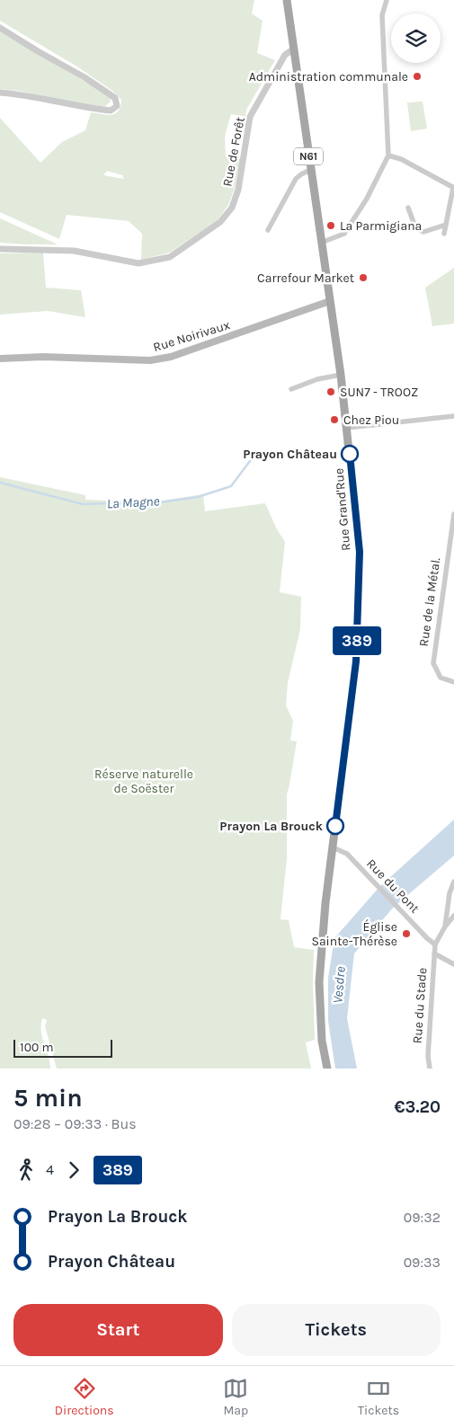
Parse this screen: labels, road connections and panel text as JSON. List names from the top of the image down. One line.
{"streets":{"main road":["N61","Rue Noirivaux","Rue Grand'Rue"],"street":["Rue de Forêt","Rue de la Métal.","Rue du Pont","Rue du Stade"]},"crossings":[["Rue de Forêt","Rue Grand'Rue"],["Rue Noirivaux","Rue Grand'Rue"],["Rue Grand'Rue","Rue du Pont"],["Rue du Pont","Rue du Stade"]],"water":["La Magne","Vesdre"],"parks":["Réserve naturelle de Soëster"],"places":["Administration communale","La Parmigiana","Carrefour Market","SUN7 - TROOZ","Chez Piou","Prayon Château","Prayon La Brouck","Église Sainte-Thérèse"],"lines":["bus line 389"],"scale_bar":"100 m","page":{"on_map":"389","scale":"100 m","heading":["5 min","09:28 – 09:33 · Bus","€3.20"],"legs":["4","389"],"list":[{"name":"Prayon La Brouck","value":"09:32"},{"name":"Prayon Château","value":"09:33"}],"buttons":["Start","Tickets"],"tabs":["Directions","Map","Tickets"]}}
